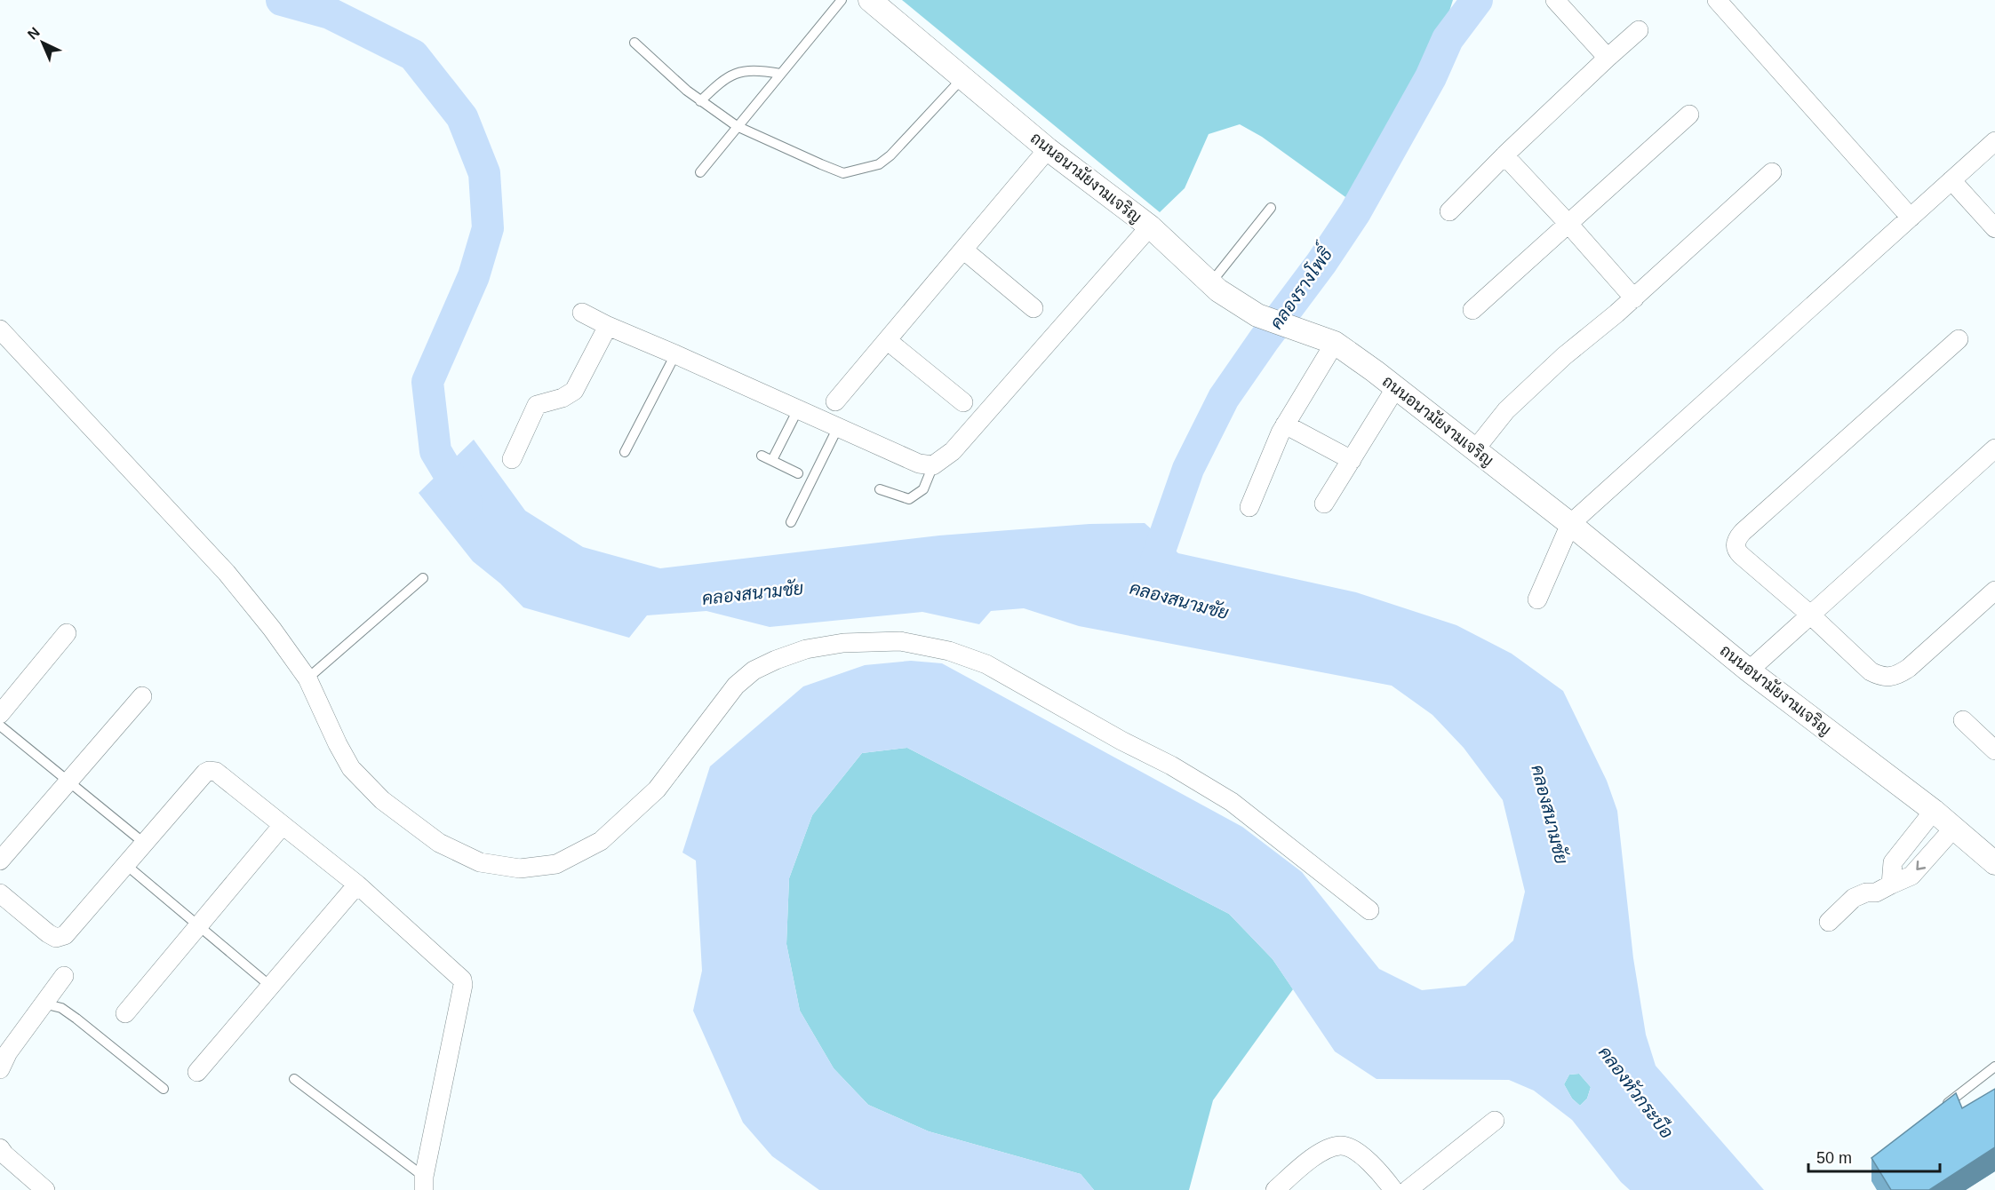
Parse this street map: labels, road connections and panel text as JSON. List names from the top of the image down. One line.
{"streets":{"street":["ถนนอนามัยงามเจริญ"]},"water":["คลองรางโพธิ์","คลองสนามชัย","คลองหัวกระบือ"],"scale_bar":"50 m","north":"top left"}
